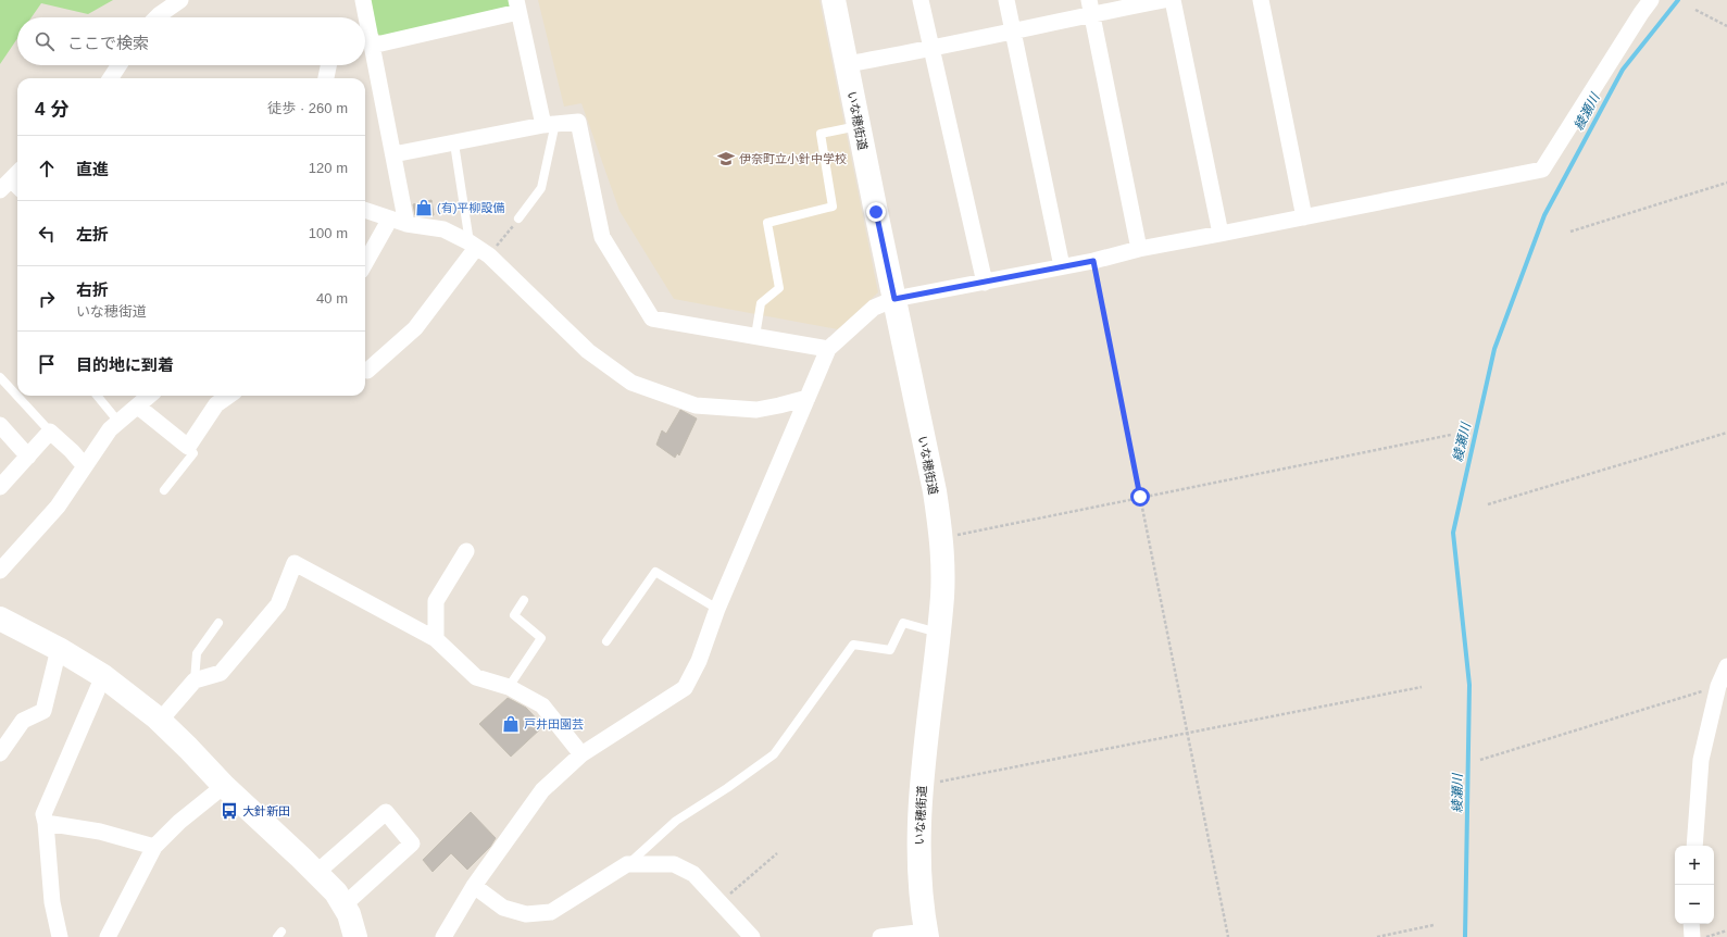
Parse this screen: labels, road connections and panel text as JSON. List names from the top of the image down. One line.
{"streets":{"street":["いな穂街道"]},"water":["綾瀬川"],"places":{"school or university":["伊奈町立小針中学校"],"shop":["(有)平柳設備","戸井田園芸"],"bus stop":["大針新田"]},"page":{"search":"ここで検索","heading":["4 分","徒歩 · 260 m"],"list":[["直進","120 m"],["左折","100 m"],["右折","いな穂街道","40 m"],"目的地に到着"],"map_buttons":["+","−"]}}
